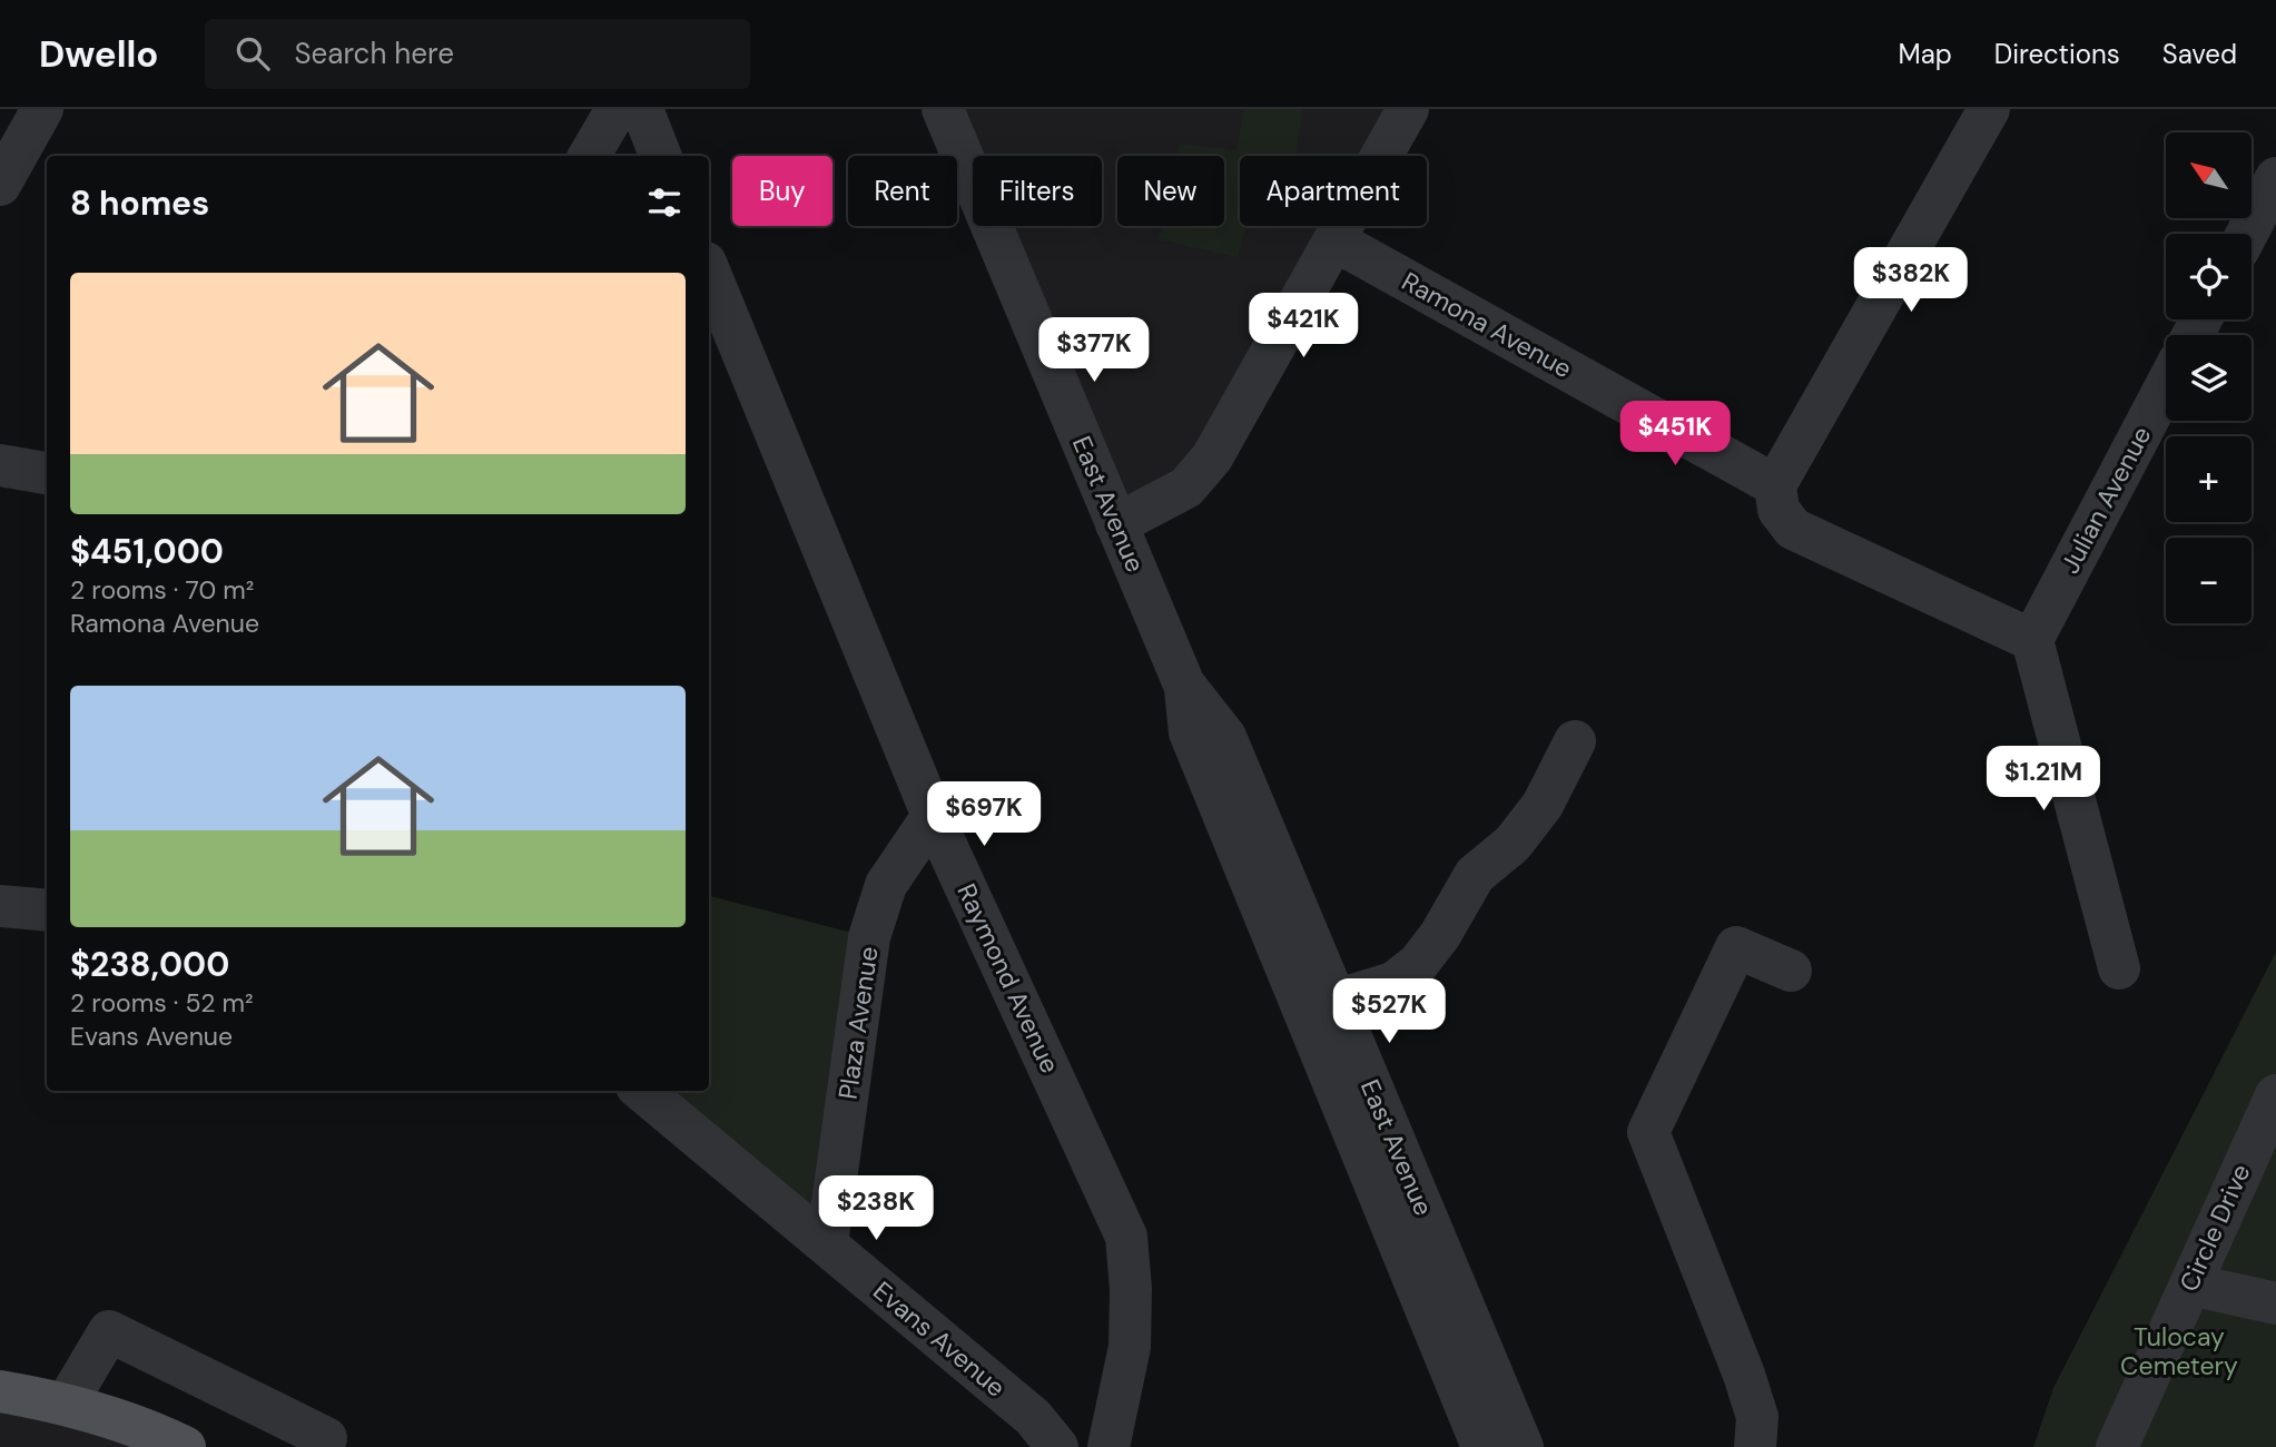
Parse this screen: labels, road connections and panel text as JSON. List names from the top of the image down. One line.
{"streets":{"street":["Ramona Avenue","Julian Avenue","East Avenue","Raymond Avenue","Plaza Avenue","Circle Drive","Evans Avenue"]},"crossings":[["Raymond Avenue","Plaza Avenue"],["Plaza Avenue","Evans Avenue"]],"parks":["Tulocay Cemetery"],"north":"top left","page":{"header":"Dwello","search":"Search here","nav":["Map","Directions","Saved"],"map_buttons":["+","−"],"chip":["Buy","Rent","Filters","New","Apartment"],"heading":"8 homes","price":["$382K","$421K","$377K","$451K","$1.21M","$697K","$527K","$238K"],"list":[{"name":"$451,000","note":"2 rooms · 70 m² · Ramona Avenue"},{"name":"$238,000","note":"2 rooms · 52 m² · Evans Avenue"}]}}
